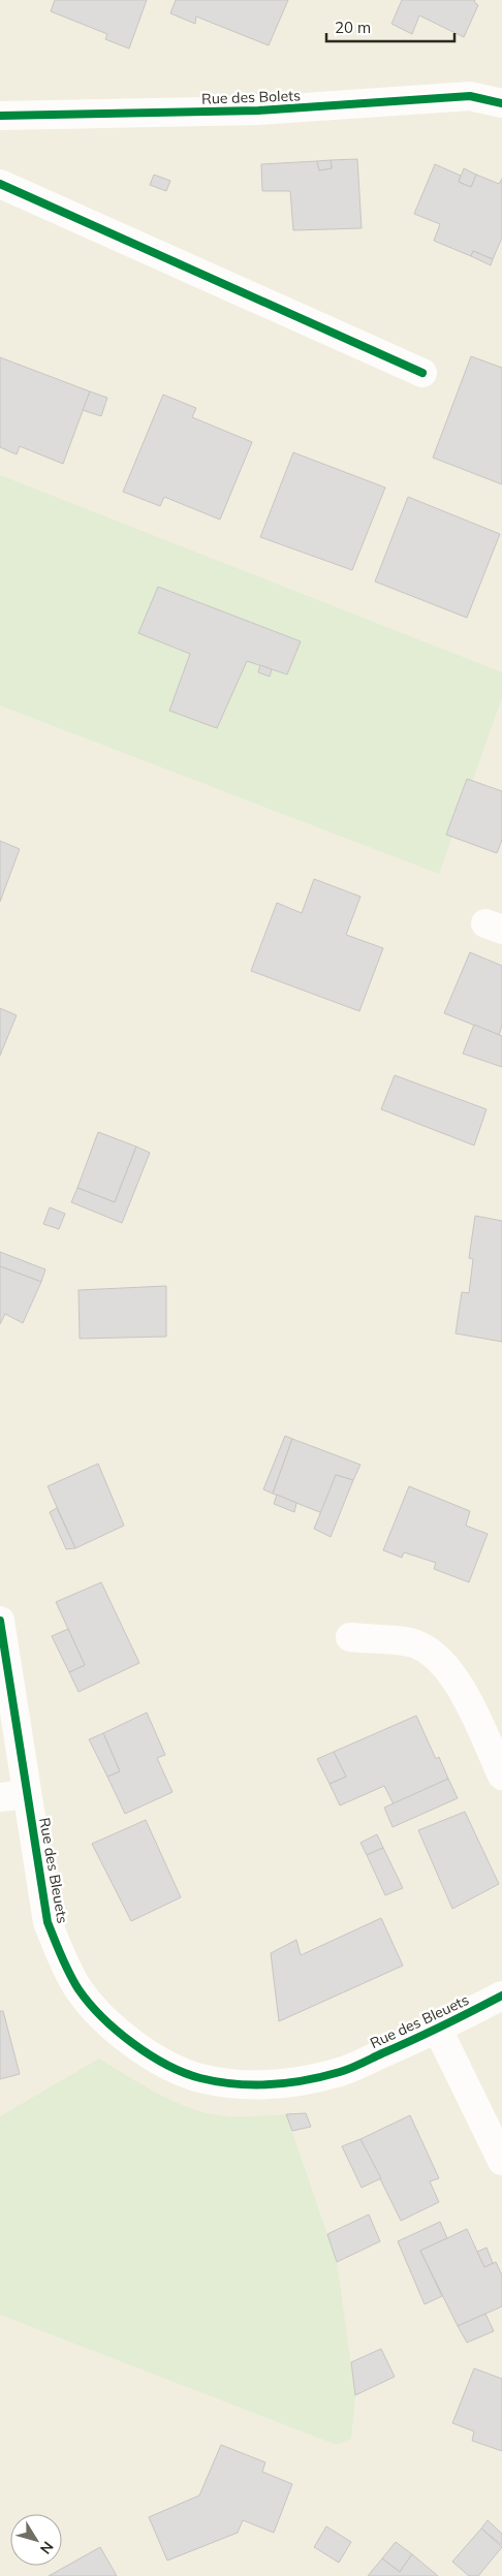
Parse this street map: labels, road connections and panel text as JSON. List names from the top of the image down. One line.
{"streets":{"street":["Rue des Bolets","Rue des Bleuets"]},"scale_bar":"20 m","north":"bottom right"}
